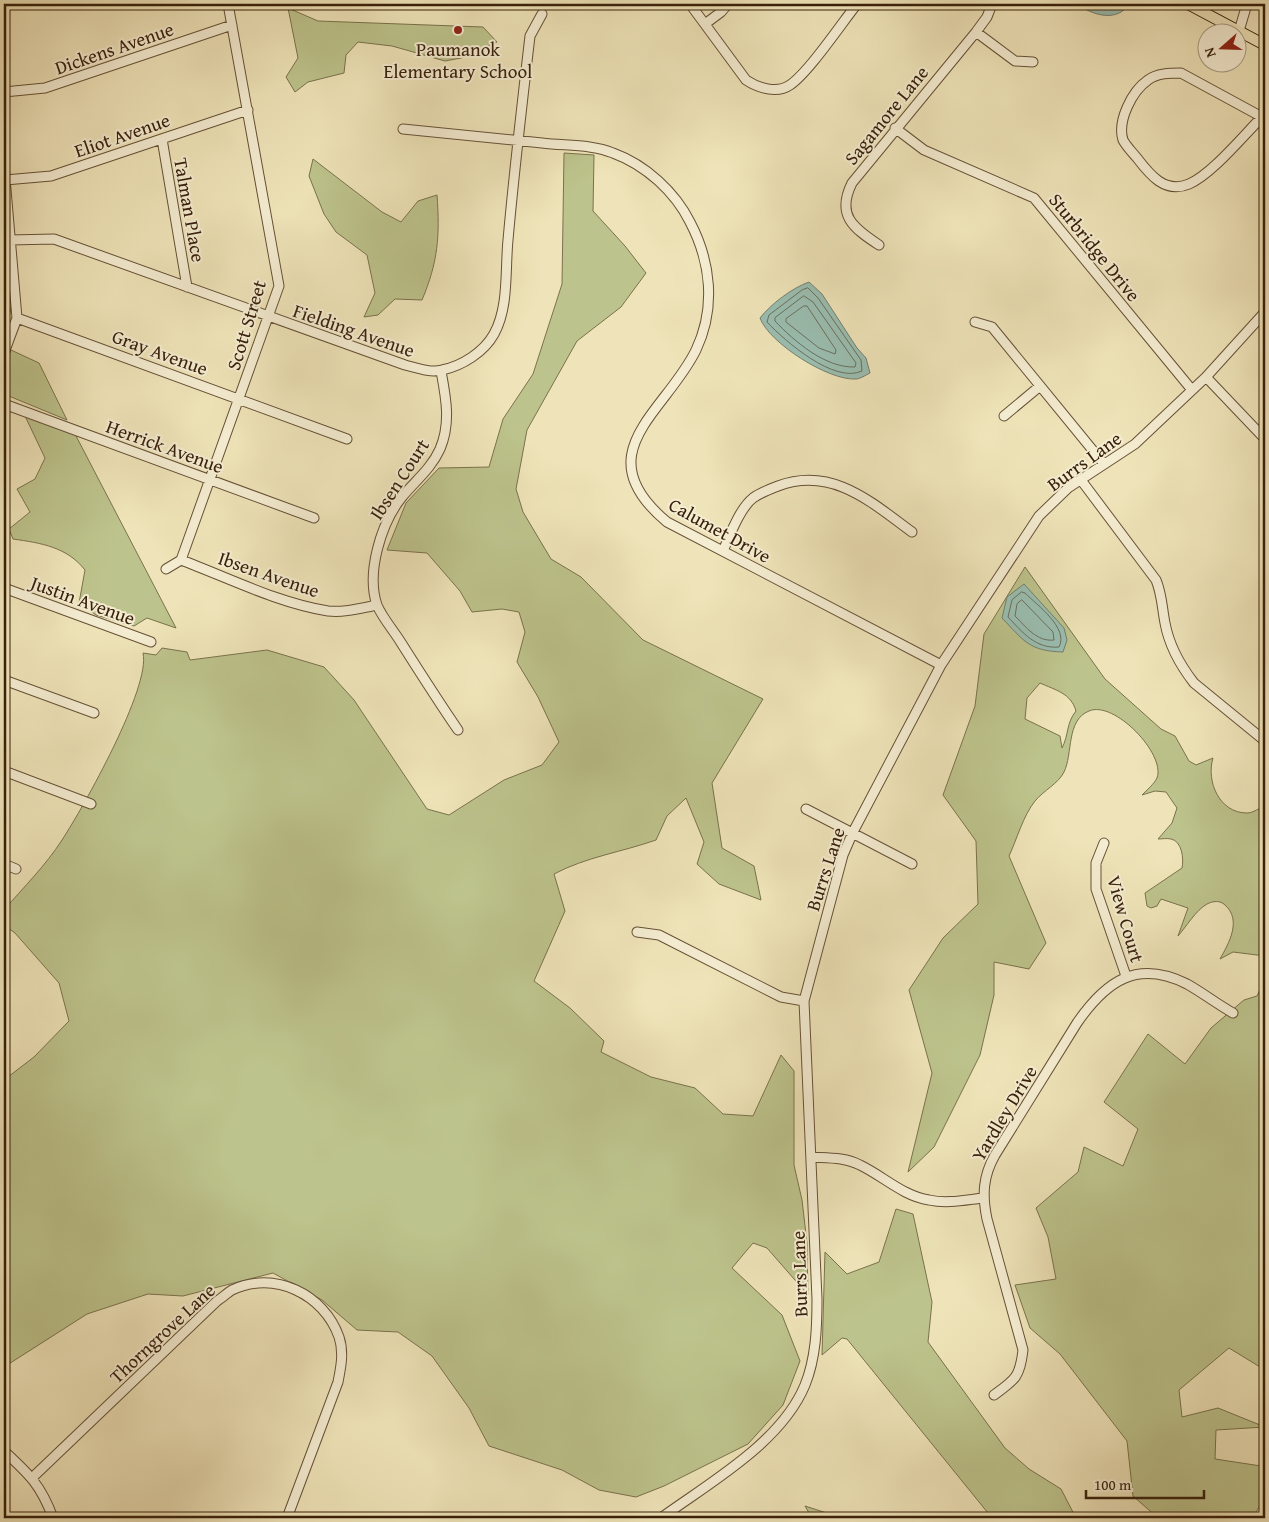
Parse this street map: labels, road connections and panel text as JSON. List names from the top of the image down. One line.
{"streets":{"street":["Dickens Avenue","Sagamore Lane","Eliot Avenue","Talman Place","Sturbridge Drive","Scott Street","Fielding Avenue","Gray Avenue","Herrick Avenue","Burrs Lane","Ibsen Court","Calumet Drive","Ibsen Avenue","Justin Avenue","View Court","Yardley Drive","Thorngrove Lane"]},"crossings":[["Dickens Avenue","Scott Street"],["Sagamore Lane","Sturbridge Drive"],["Eliot Avenue","Talman Place"],["Eliot Avenue","Scott Street"],["Talman Place","Fielding Avenue"],["Sturbridge Drive","Burrs Lane"],["Scott Street","Fielding Avenue"],["Scott Street","Gray Avenue"],["Scott Street","Herrick Avenue"],["Scott Street","Ibsen Avenue"],["Fielding Avenue","Ibsen Court"],["Burrs Lane","Calumet Drive"],["Ibsen Court","Ibsen Avenue"],["View Court","Yardley Drive"]],"places":["Paumanok Elementary School"],"scale_bar":"100 m","north":"left"}
